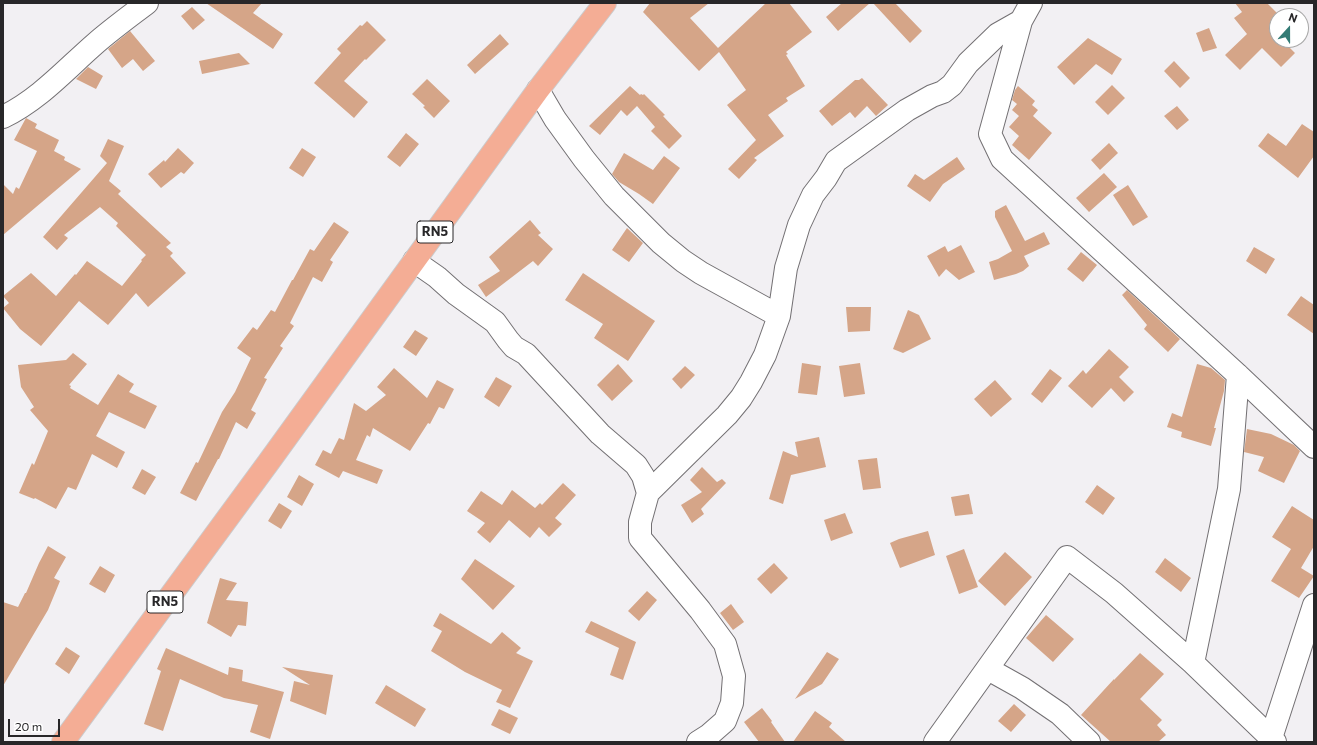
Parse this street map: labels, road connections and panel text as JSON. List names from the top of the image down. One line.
{"streets":{"highway":["RN5"]},"scale_bar":"20 m","north":"top"}
